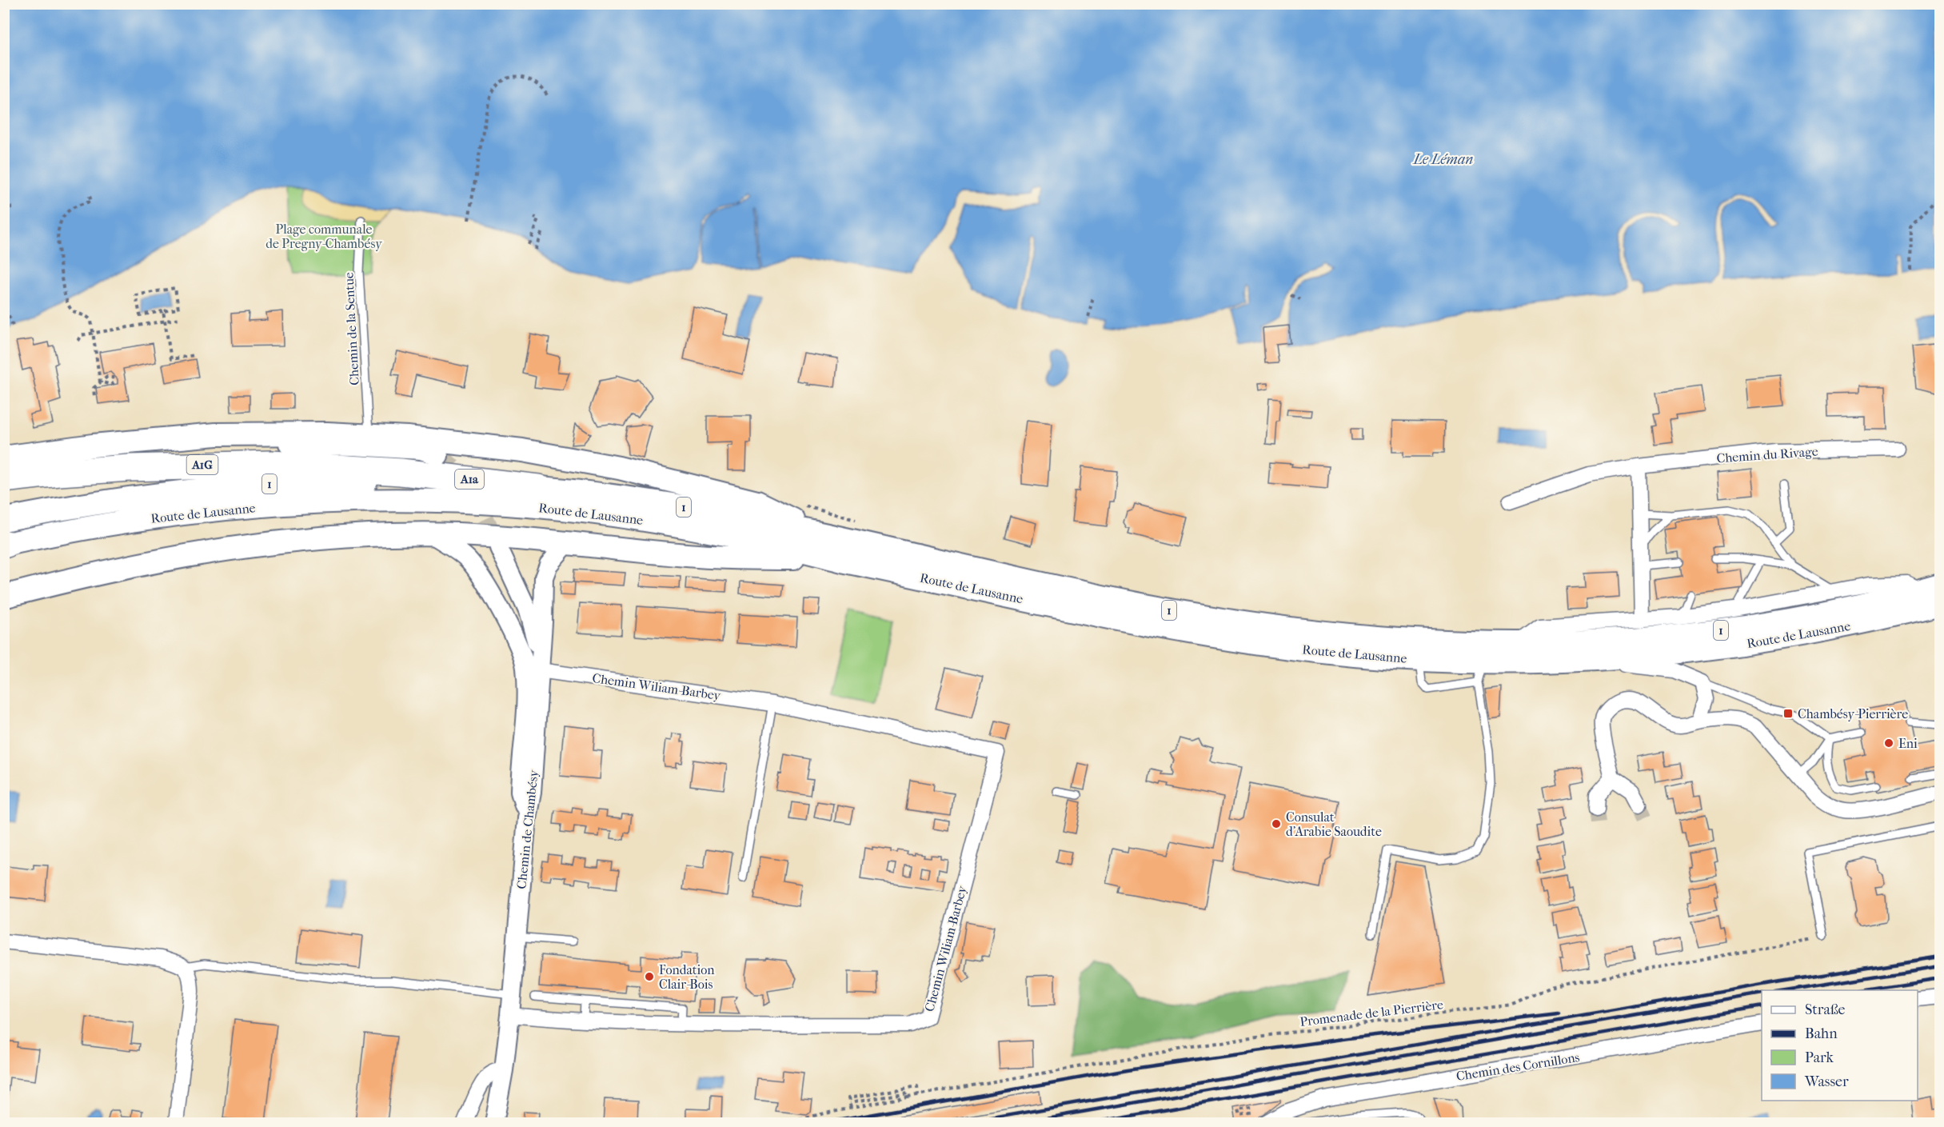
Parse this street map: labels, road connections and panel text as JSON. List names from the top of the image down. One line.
{"streets":{"highway":["A1G","A1a"],"main road":["1","Route de Lausanne"],"street":["Chemin du Rivage","Chemin Wiliam-Barbey","Chemin de Chambésy","Chemin des Cornillons"],"lane":["Chemin de la Sentue"],"path":["Promenade de la Pierrière"]},"crossings":[["A1G","A1a"],["A1a","Route de Lausanne"],["Chemin Wiliam-Barbey","Chemin de Chambésy"]],"water":["Le Léman"],"parks":["Plage communale de Pregny-Chambésy"],"places":{"transit":["Chambésy-Pierrière"],"other":["Eni","Consulat d'Arabie Saoudite","Fondation Clair-Bois"]},"legend":["Straße","Bahn","Park","Wasser"]}
